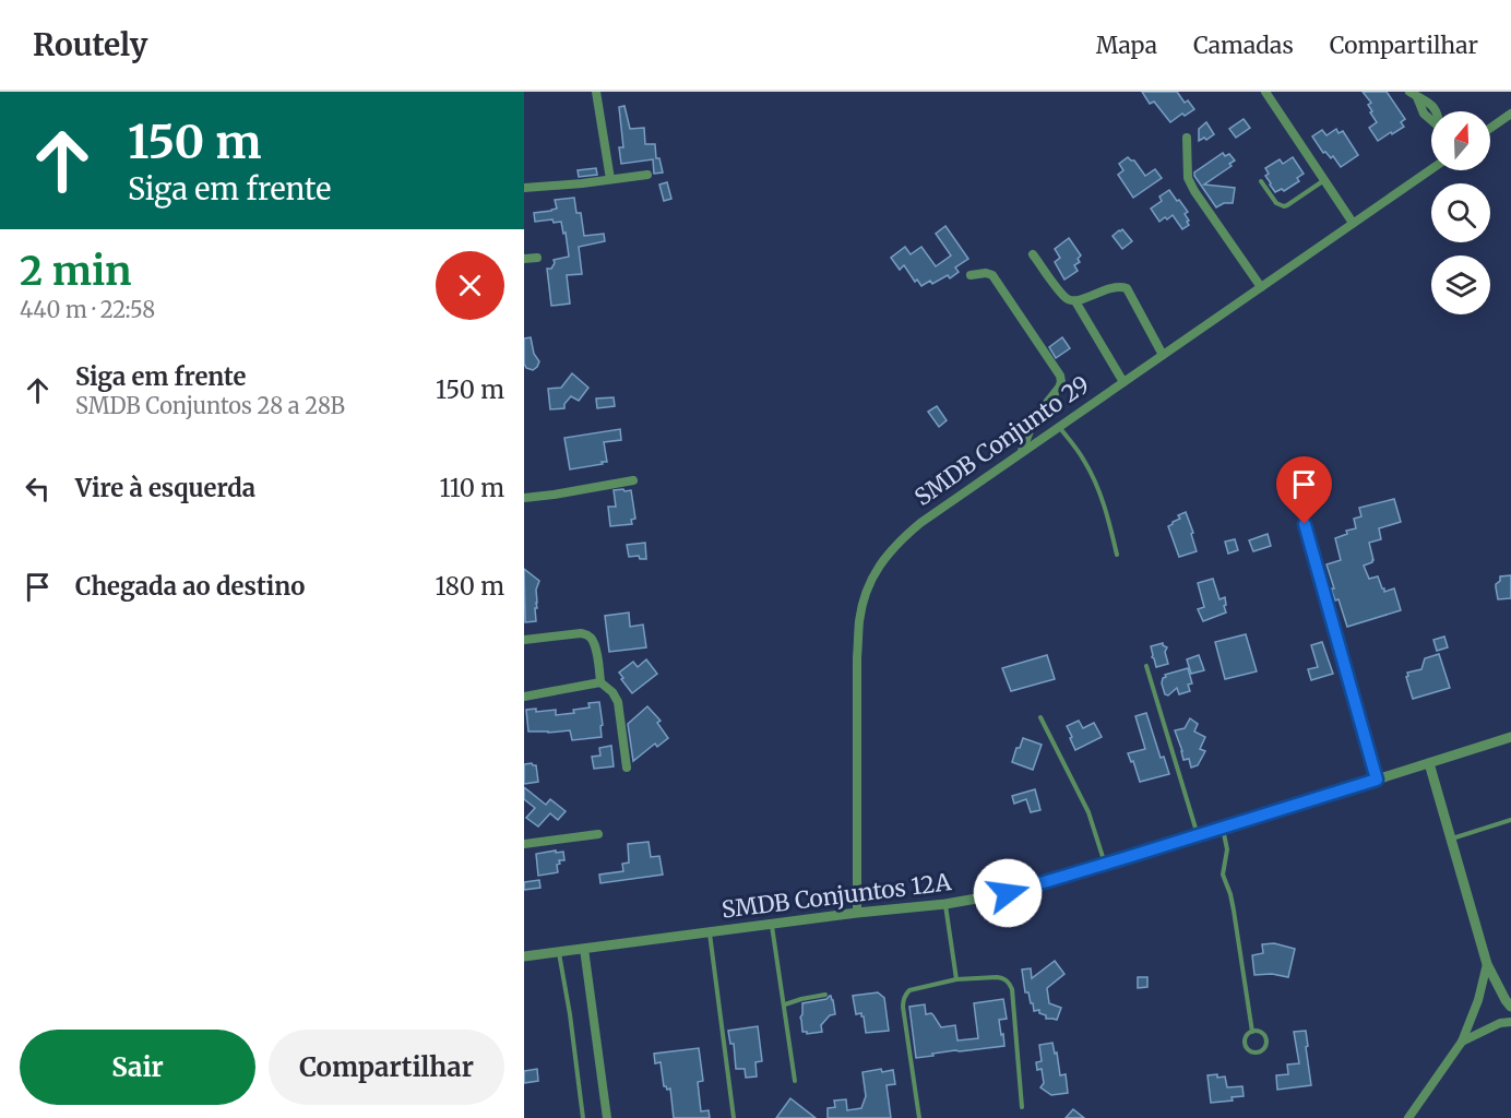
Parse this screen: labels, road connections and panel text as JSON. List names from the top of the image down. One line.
{"streets":{"street":["SMDB Conjunto 29","SMDB Conjuntos 12A"]},"crossings":[["SMDB Conjunto 29","SMDB Conjuntos 12A"]],"north":"top","page":{"header":"Routely","nav":["Mapa","Camadas","Compartilhar"],"turn":["150 m","Siga em frente"],"heading":["2 min","440 m · 22:58"],"list":[{"name":"Siga em frente","note":"SMDB Conjuntos 28 a 28B","value":"150 m"},{"name":"Vire à esquerda","value":"110 m"},{"name":"Chegada ao destino","value":"180 m"}],"buttons":["Sair","Compartilhar"]}}
